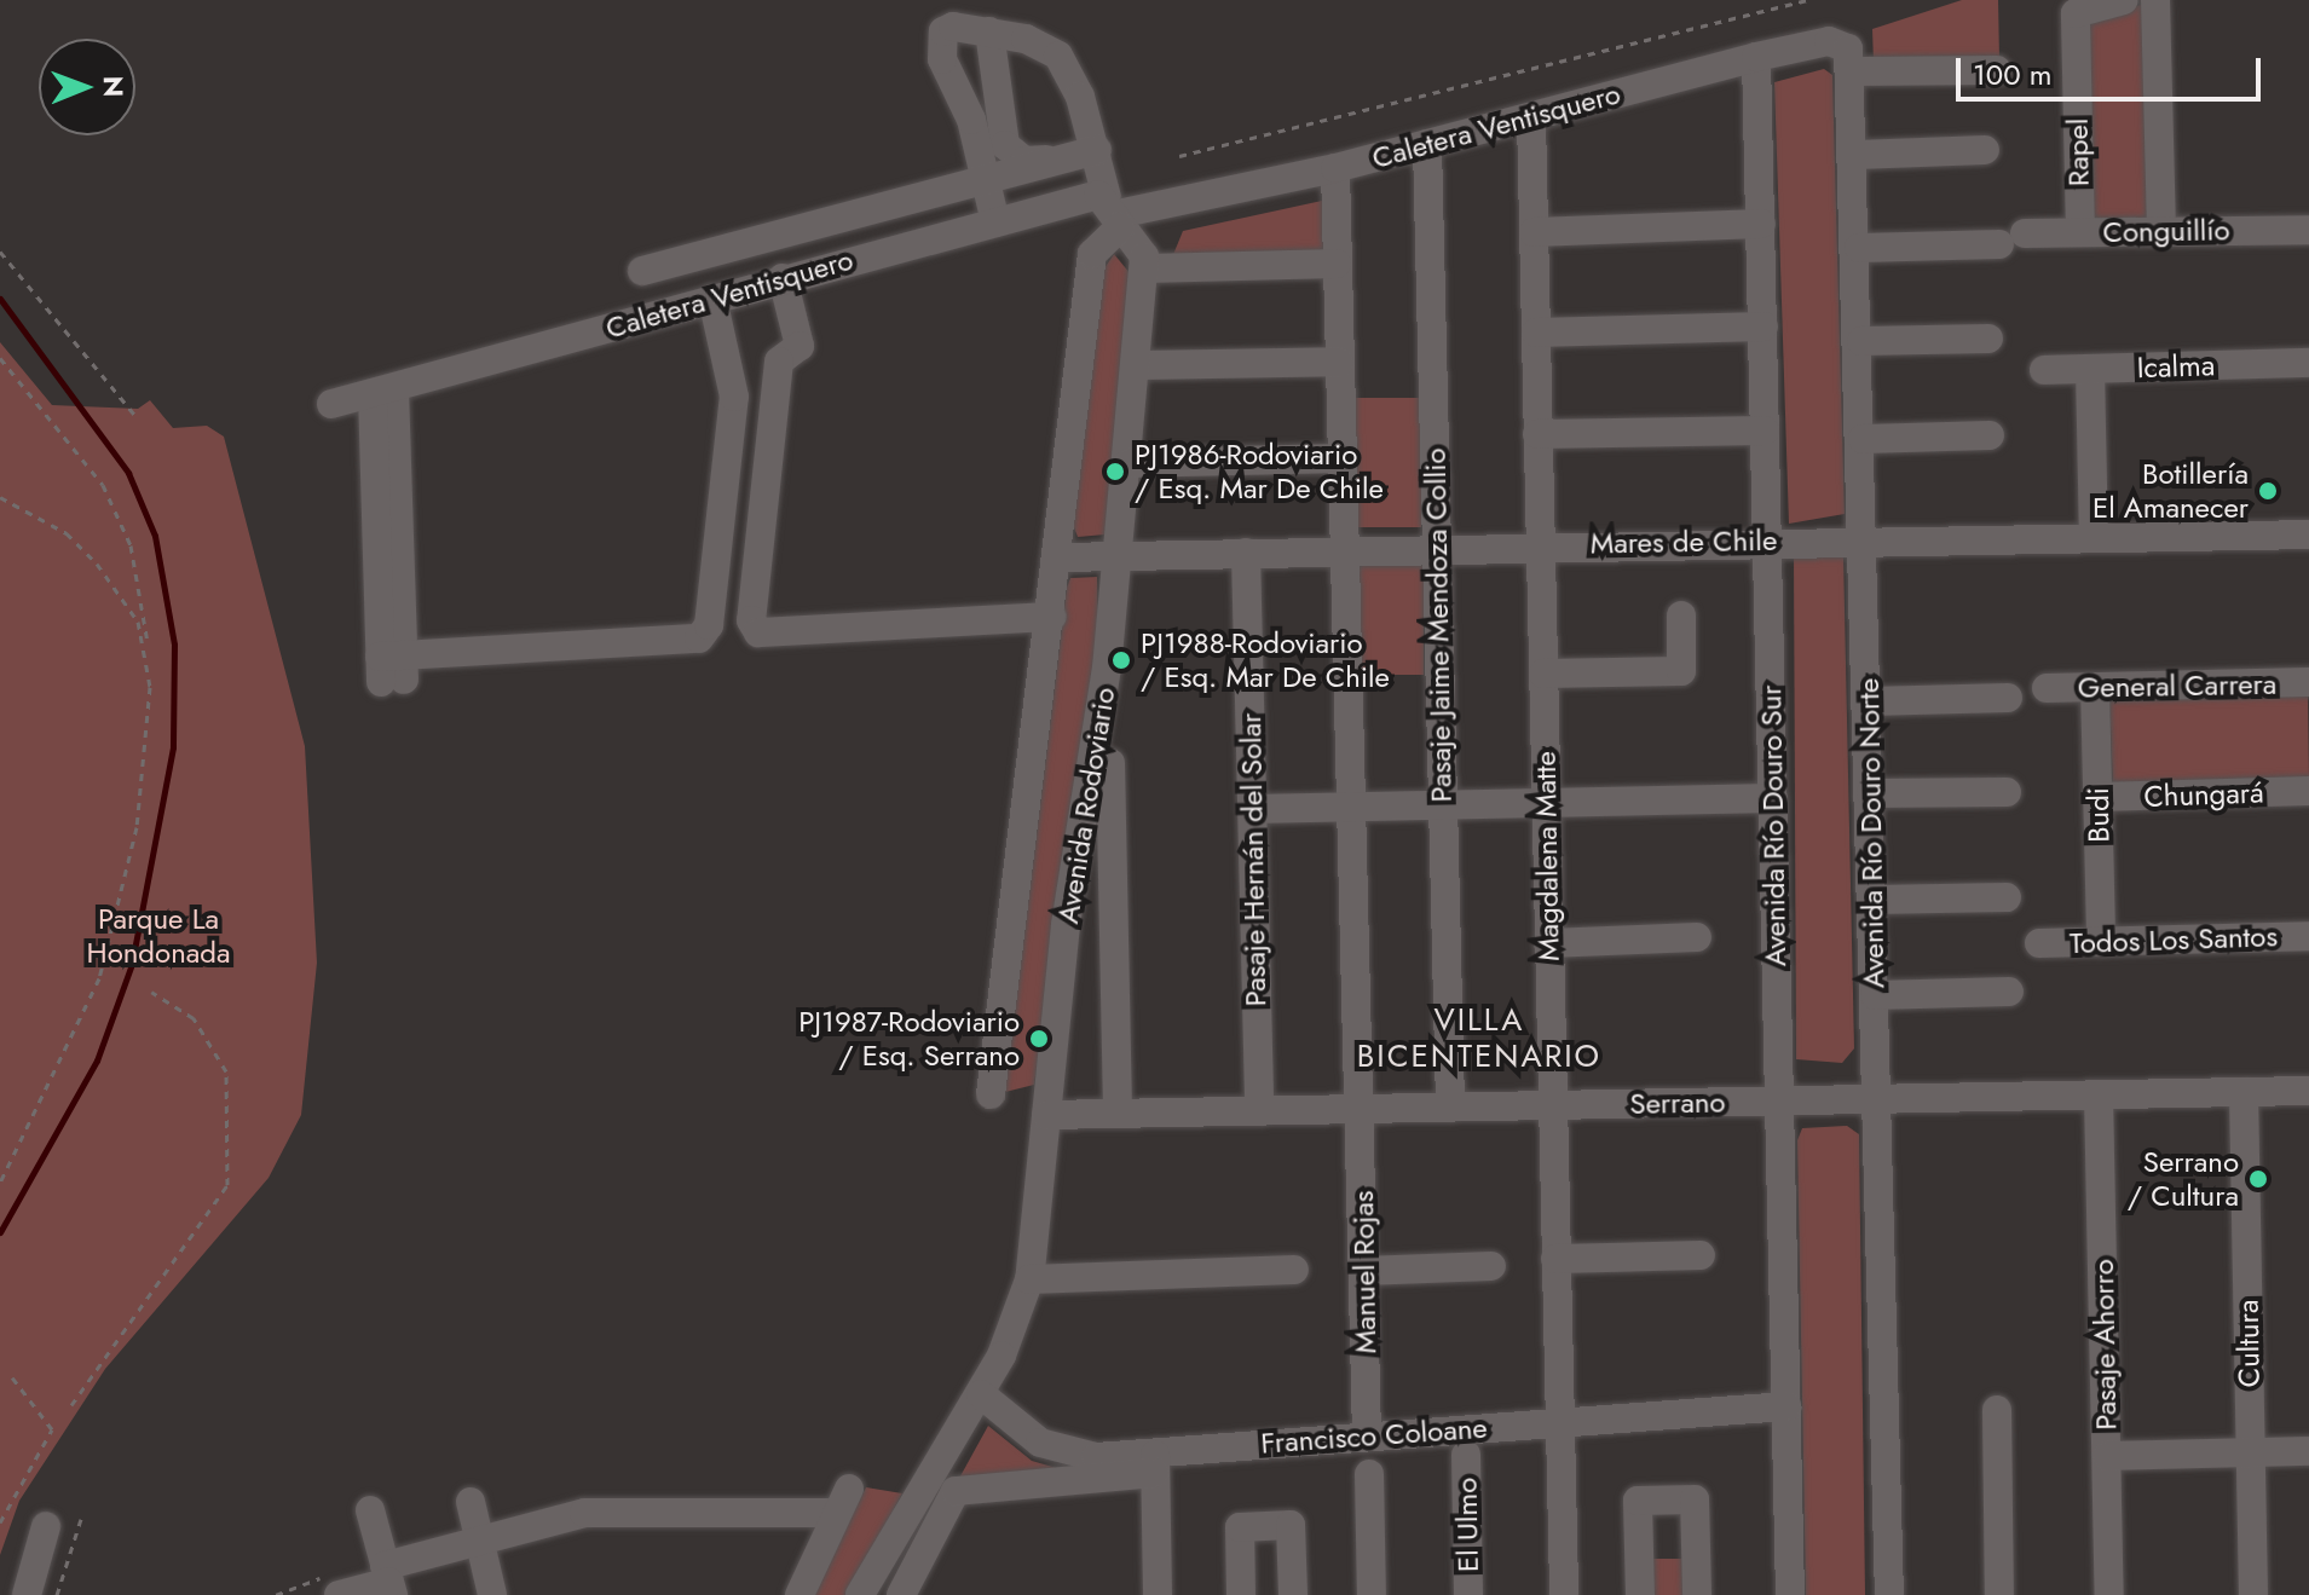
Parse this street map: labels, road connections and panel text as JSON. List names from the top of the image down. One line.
{"streets":{"street":["Caletera Ventisquero","Rapel","Conguillío","Icalma","Mares de Chile","Pasaje Jaime Mendoza Collio","General Carrera","Chungará","Avenida Rodoviario","Budi","Avenida Río Douro Sur","Avenida Río Douro Norte","Magdalena Matte","Pasaje Hernán del Solar","Todos Los Santos","Serrano","Manuel Rojas","Cultura","Pasaje Ahorro","Francisco Coloane","El Ulmo"]},"crossings":[["Caletera Ventisquero","Pasaje Jaime Mendoza Collio"],["Caletera Ventisquero","Avenida Rodoviario"],["Caletera Ventisquero","Avenida Río Douro Sur"],["Caletera Ventisquero","Avenida Río Douro Norte"],["Caletera Ventisquero","Magdalena Matte"],["Caletera Ventisquero","Manuel Rojas"],["Rapel","Conguillío"],["Conguillío","Avenida Río Douro Norte"],["Mares de Chile","Pasaje Jaime Mendoza Collio"],["Mares de Chile","Avenida Rodoviario"],["Mares de Chile","Avenida Río Douro Sur"],["Mares de Chile","Avenida Río Douro Norte"],["Mares de Chile","Magdalena Matte"],["Mares de Chile","Pasaje Hernán del Solar"],["Mares de Chile","Manuel Rojas"],["Pasaje Jaime Mendoza Collio","Serrano"],["General Carrera","Budi"],["Chungará","Budi"],["Avenida Rodoviario","Serrano"],["Avenida Rodoviario","Francisco Coloane"],["Budi","Todos Los Santos"],["Avenida Río Douro Sur","Serrano"],["Avenida Río Douro Sur","Francisco Coloane"],["Avenida Río Douro Norte","Serrano"],["Magdalena Matte","Serrano"],["Magdalena Matte","Francisco Coloane"],["Pasaje Hernán del Solar","Serrano"],["Serrano","Manuel Rojas"],["Serrano","Cultura"],["Serrano","Pasaje Ahorro"],["Manuel Rojas","Francisco Coloane"]],"districts":["VILLA BICENTENARIO"],"parks":["Parque La Hondonada"],"places":["PJ1986-Rodoviario / Esq. Mar De Chile","Botillería El Amanecer","PJ1988-Rodoviario / Esq. Mar De Chile","PJ1987-Rodoviario / Esq. Serrano","Serrano / Cultura"],"scale_bar":"100 m","north":"right"}
